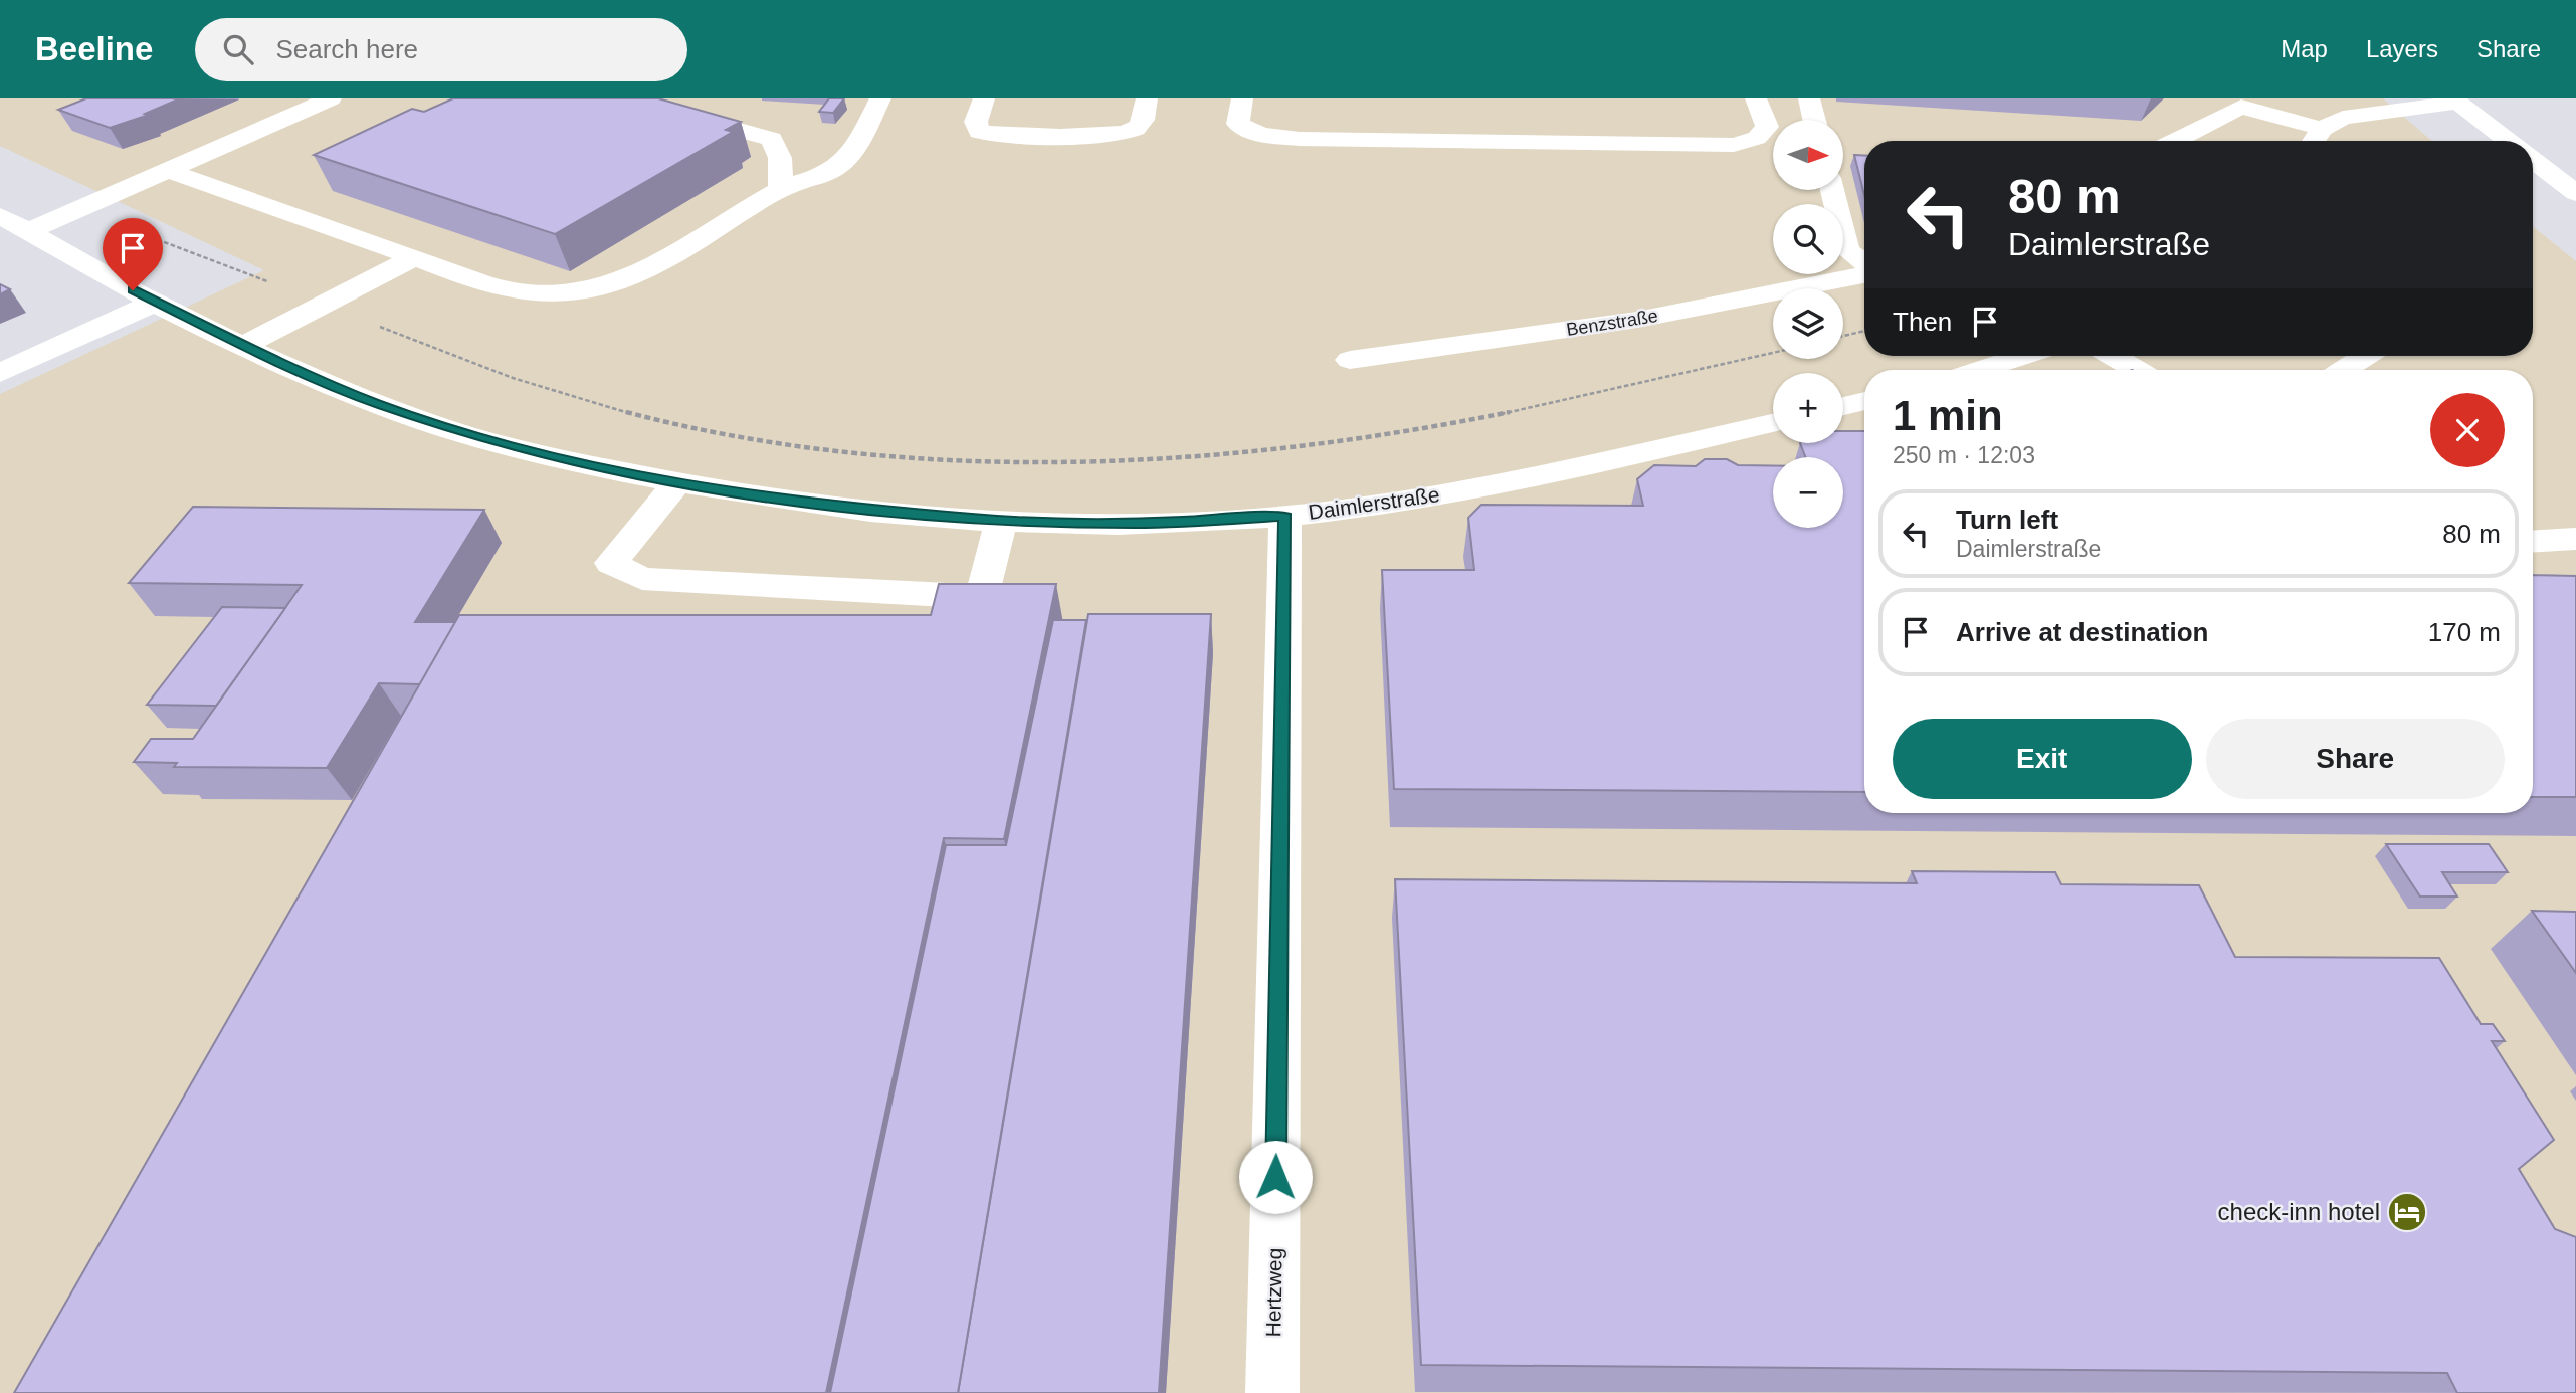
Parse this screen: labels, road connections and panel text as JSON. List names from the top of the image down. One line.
{"streets":{"street":["Benzstraße","Daimlerstraße","Hertzweg"]},"crossings":[["Daimlerstraße","Hertzweg"]],"places":{"hotel":["check-inn hotel"]},"north":"right","page":{"header":"Beeline","search":"Search here","nav":["Map","Layers","Share"],"map_buttons":["+","−"],"turn":["80 m","Daimlerstraße"],"then":"Then","heading":["1 min","250 m · 12:03"],"list":[{"name":"Turn left","note":"Daimlerstraße","value":"80 m"},{"name":"Arrive at destination","value":"170 m"}],"buttons":["Exit","Share"]}}
